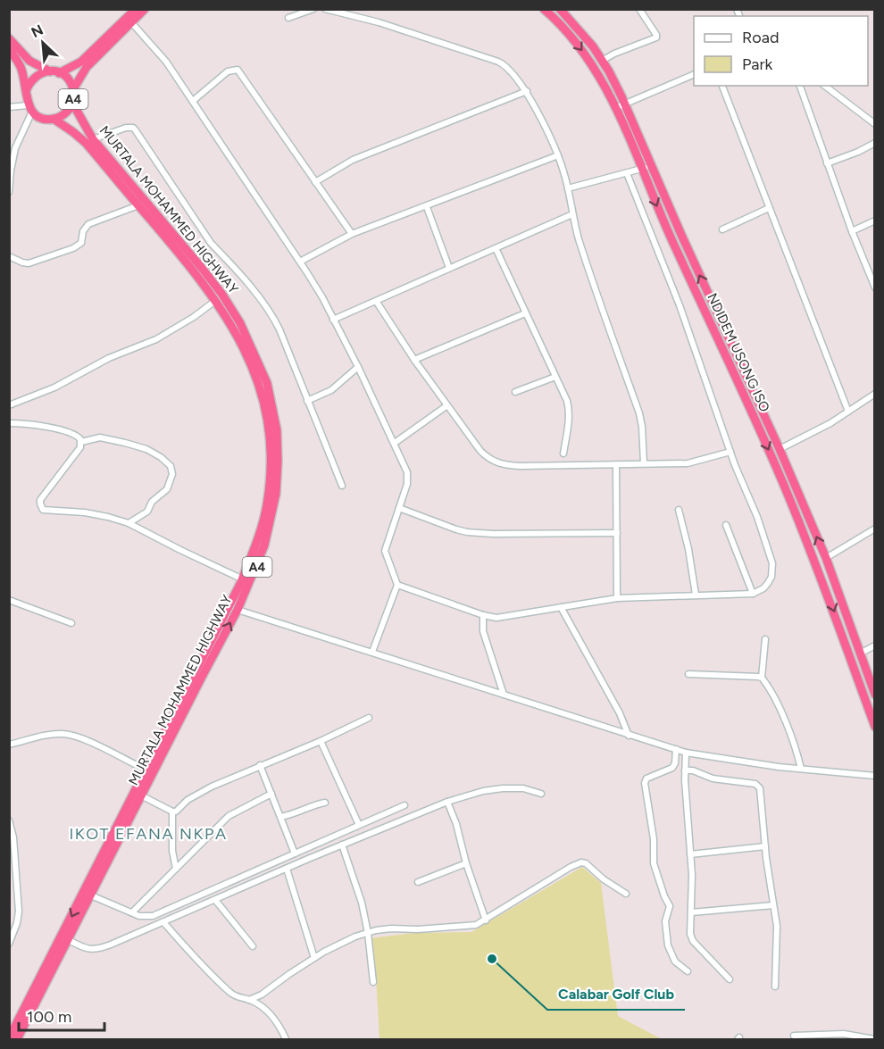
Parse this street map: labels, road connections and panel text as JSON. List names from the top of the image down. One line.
{"streets":{"highway":["A4","MURTALA MOHAMMED HIGHWAY","NDIDEM USONG ISO"]},"crossings":[["A4","MURTALA MOHAMMED HIGHWAY"]],"districts":["IKOT EFANA NKPA"],"places":["Calabar Golf Club"],"legend":["Road","Park"],"scale_bar":"100 m","north":"top left"}
